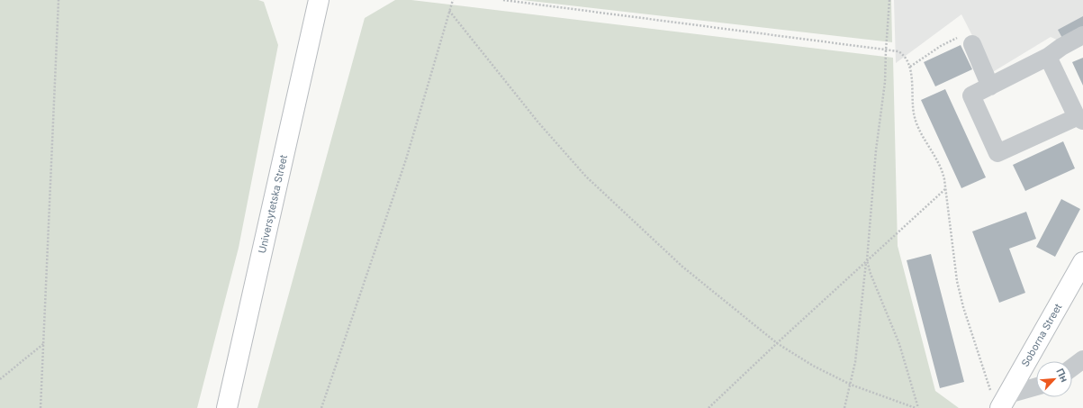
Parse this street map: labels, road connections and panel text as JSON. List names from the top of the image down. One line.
{"streets":{"main road":["Universytetska Street","Soborna Street"]},"north":"top right"}
